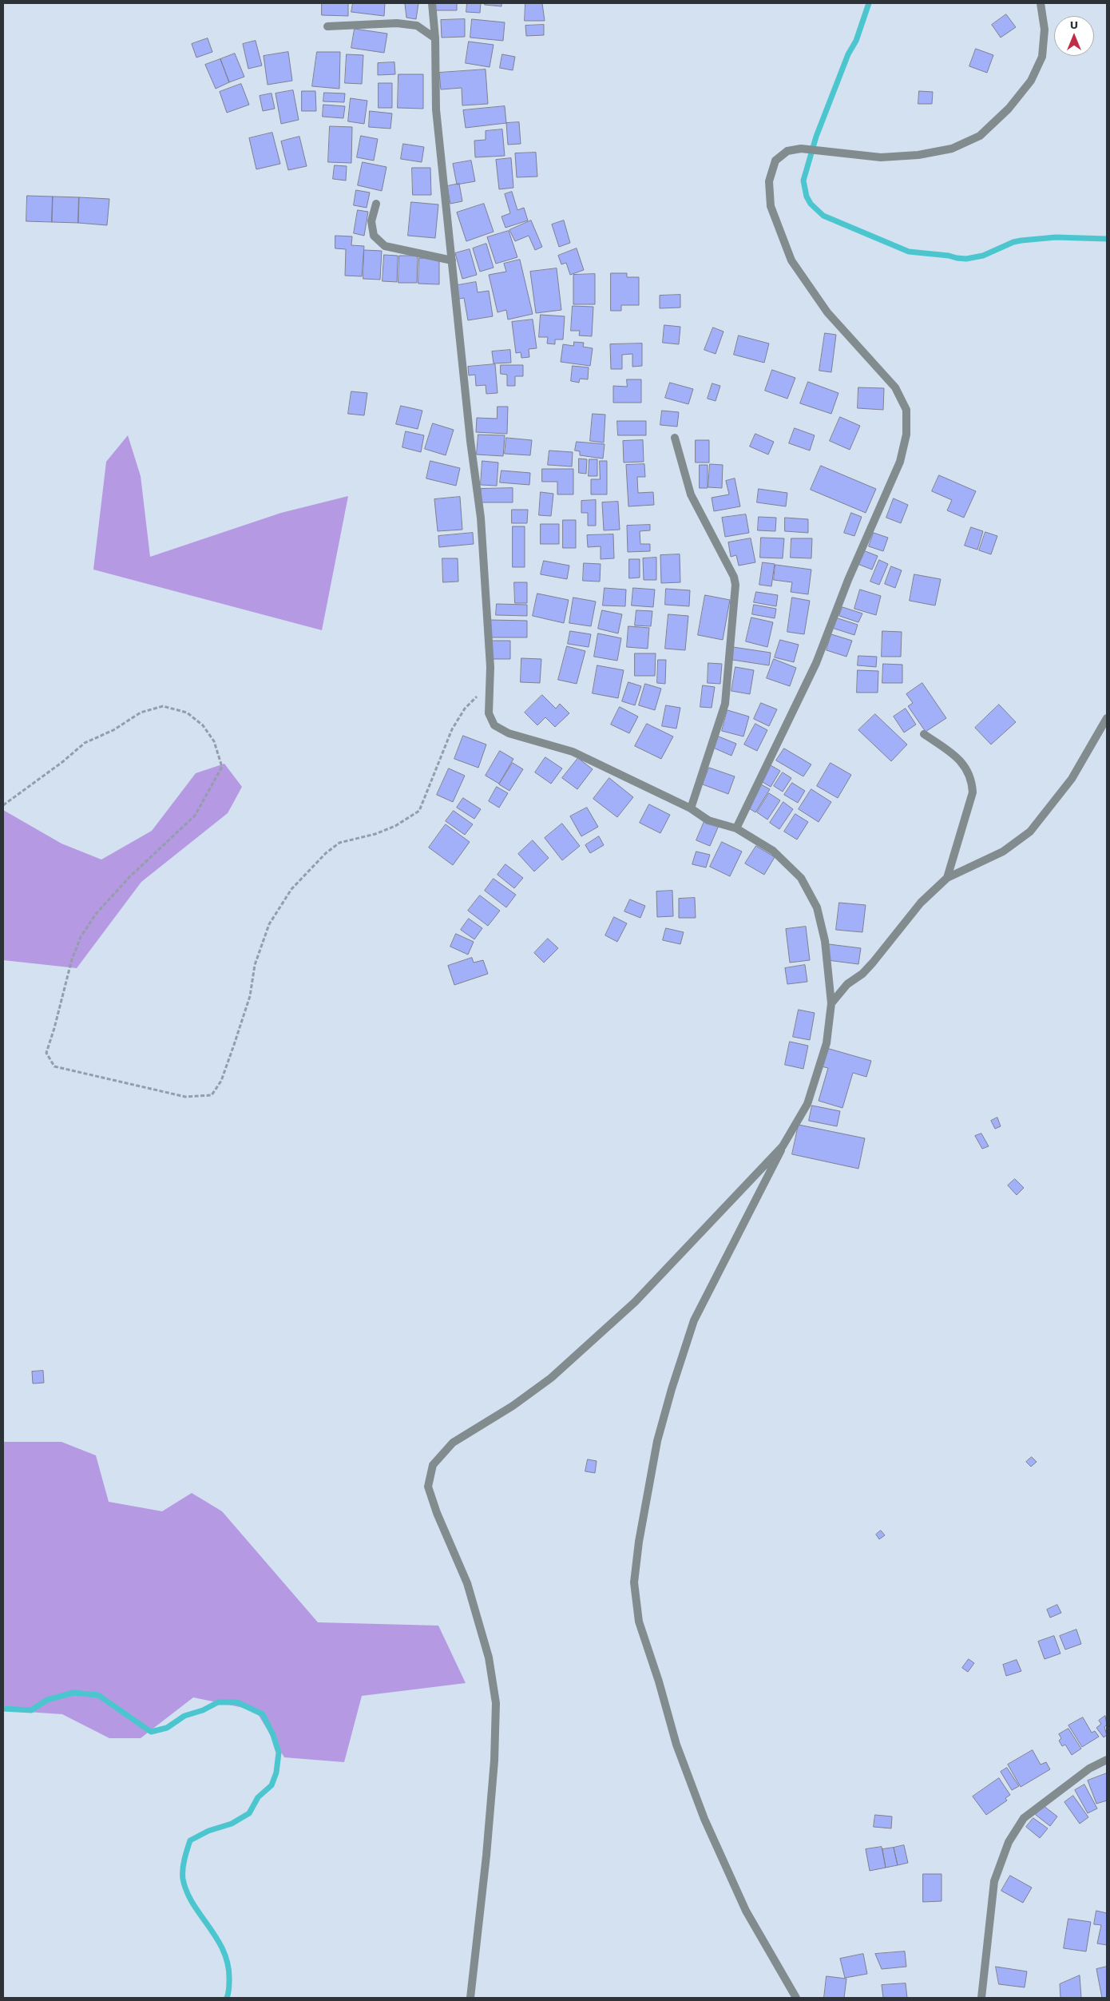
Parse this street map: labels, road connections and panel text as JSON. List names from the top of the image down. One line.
{"north":"top"}
